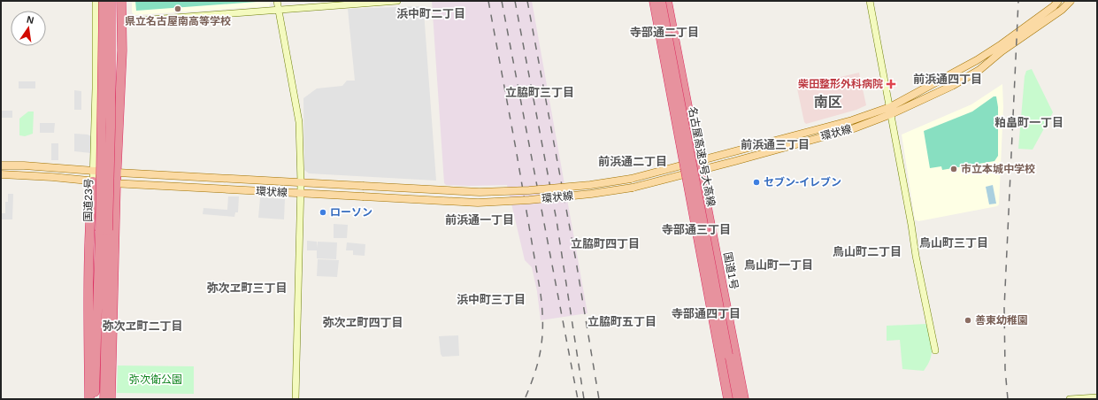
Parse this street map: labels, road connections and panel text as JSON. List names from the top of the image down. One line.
{"streets":{"highway":["名古屋高速3号大高線","国道23号","国道1号"],"main road":["環状線"]},"crossings":[["環状線","国道1号"]],"districts":["浜中町二丁目","寺部通二丁目","前浜通四丁目","立脇町三丁目","南区","粕畠町一丁目","前浜通三丁目","前浜通二丁目","前浜通一丁目","寺部通三丁目","鳥山町三丁目","立脇町四丁目","鳥山町二丁目","鳥山町一丁目","弥次ヱ町三丁目","浜中町三丁目","寺部通四丁目","立脇町五丁目","弥次ヱ町四丁目","弥次ヱ町二丁目"],"parks":["弥次衛公園"],"places":{"other":["県立名古屋南高等学校","市立本城中学校","セブン-イレブン","ローソン","善東幼稚園"],"health":["柴田整形外科病院"]},"north":"top"}
